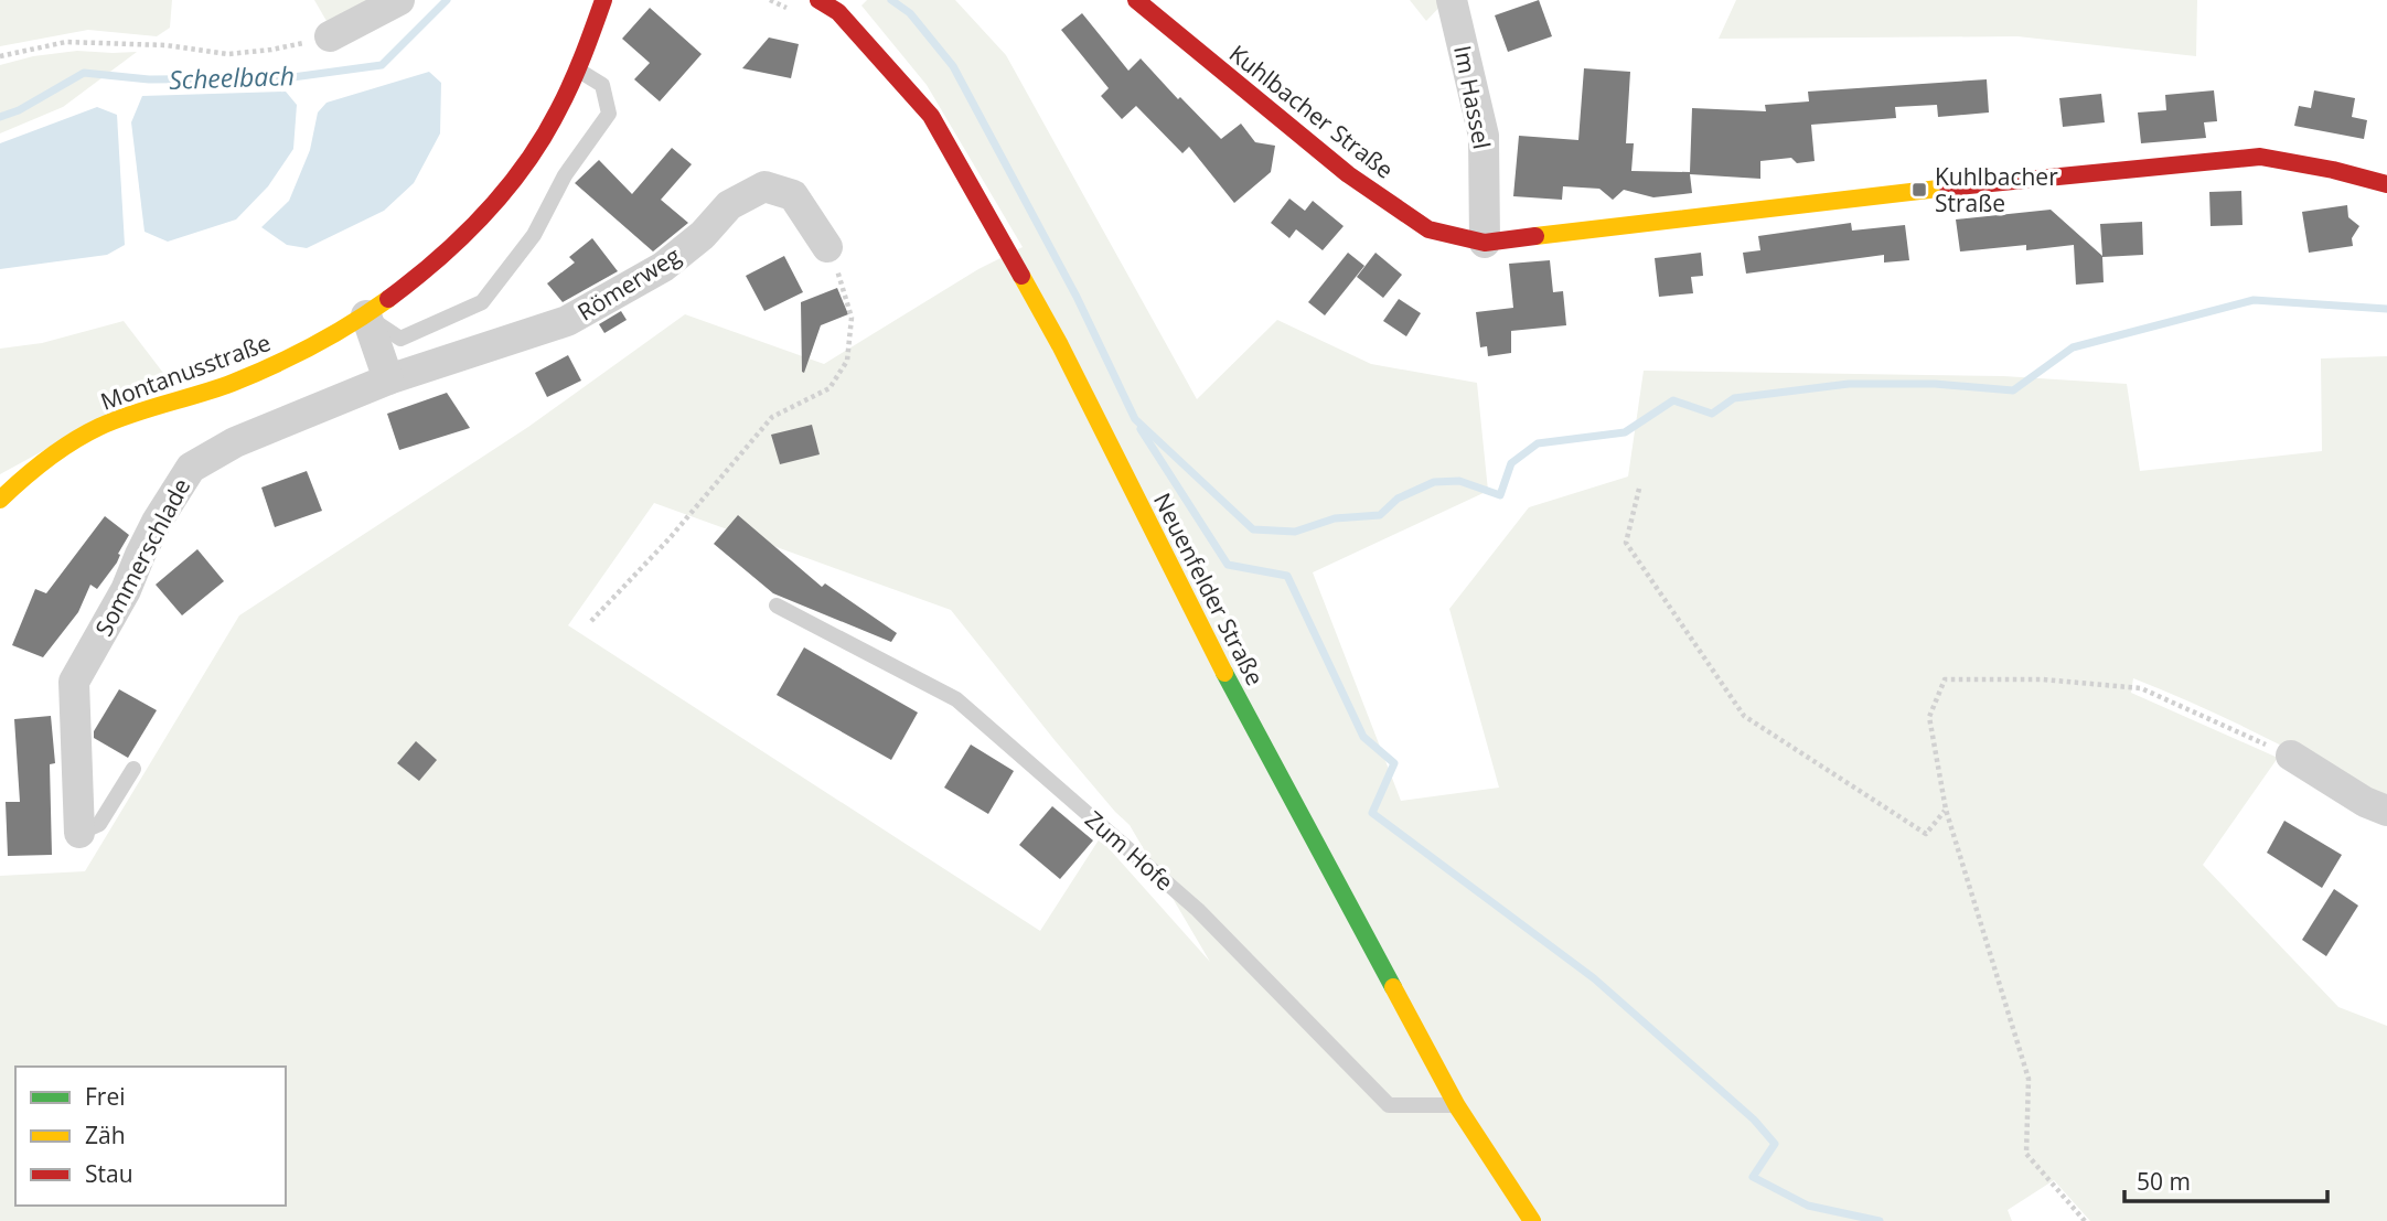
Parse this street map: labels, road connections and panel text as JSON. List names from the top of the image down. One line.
{"streets":{"main road":["Kuhlbacher Straße","Montanusstraße","Neuenfelder Straße"],"street":["Im Hassel","Römerweg","Sommerschlade"],"lane":["Zum Hofe"]},"crossings":[["Im Hassel","Kuhlbacher Straße"],["Römerweg","Sommerschlade"],["Neuenfelder Straße","Zum Hofe"]],"water":["Scheelbach"],"places":{"transit":["Kuhlbacher Straße"]},"legend":["Frei","Zäh","Stau"],"scale_bar":"50 m"}
